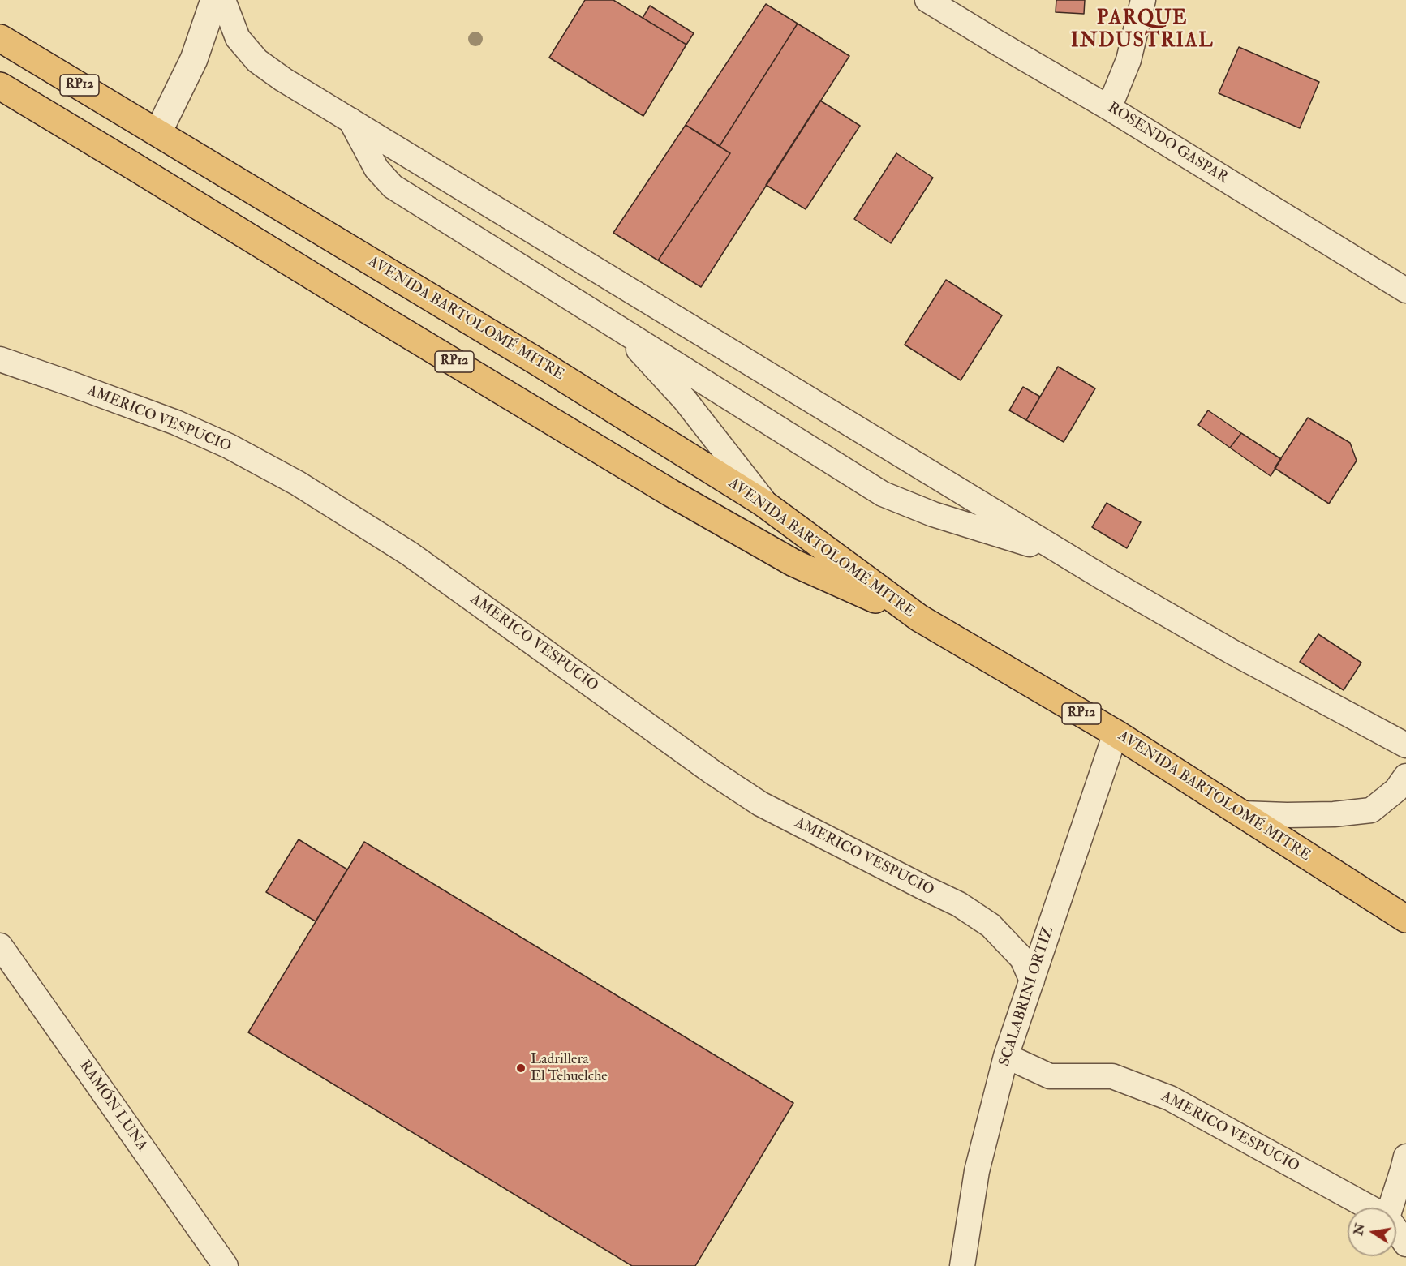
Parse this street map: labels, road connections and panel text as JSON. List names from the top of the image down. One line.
{"streets":{"main road":["RP12","AVENIDA BARTOLOMÉ MITRE"],"street":["ROSENDO GASPAR","AMERICO VESPUCIO","SCALABRINI ORTIZ","RAMÓN LUNA"]},"crossings":[["AVENIDA BARTOLOMÉ MITRE","SCALABRINI ORTIZ"],["AMERICO VESPUCIO","SCALABRINI ORTIZ"]],"districts":["PARQUE INDUSTRIAL"],"places":["Ladrillera El Tehuelche"],"north":"left"}
